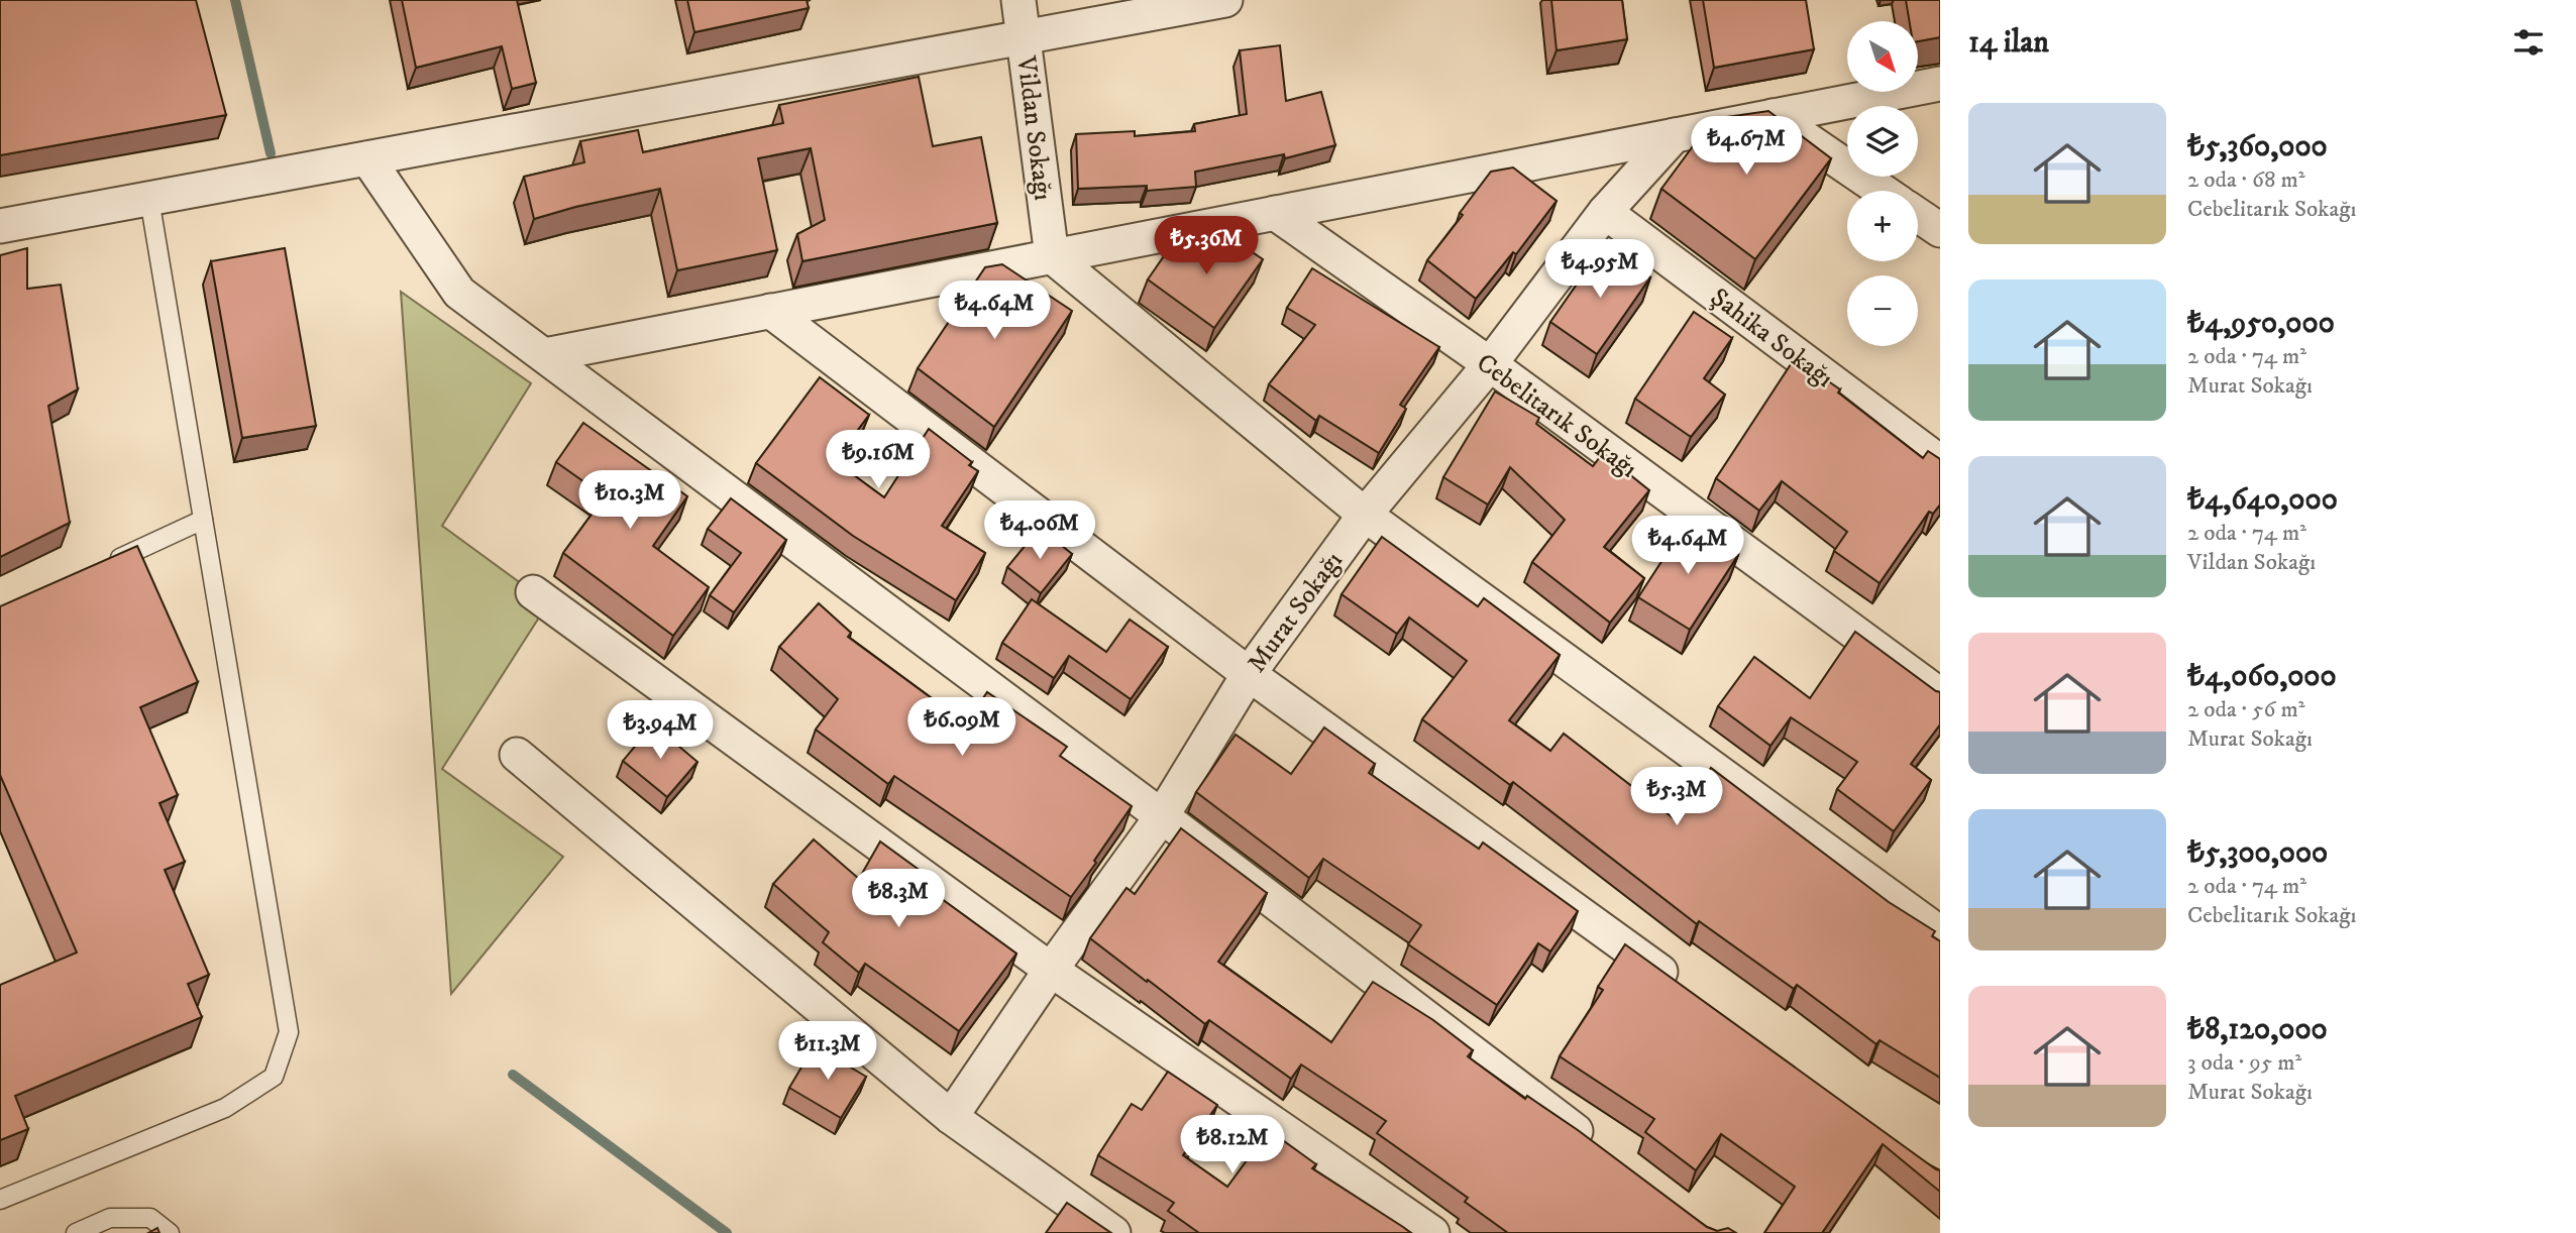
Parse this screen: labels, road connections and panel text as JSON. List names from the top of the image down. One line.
{"streets":{"street":["Vildan Sokağı","Şahika Sokağı","Cebelitarık Sokağı","Murat Sokağı"]},"crossings":[["Şahika Sokağı","Murat Sokağı"],["Cebelitarık Sokağı","Murat Sokağı"]],"north":"bottom right","page":{"heading":"14 ilan","map_buttons":["+","−"],"list":[{"name":"₺5,360,000","note":"2 oda · 68 m² · Cebelitarık Sokağı"},{"name":"₺4,950,000","note":"2 oda · 74 m² · Murat Sokağı"},{"name":"₺4,640,000","note":"2 oda · 74 m² · Vildan Sokağı"},{"name":"₺4,060,000","note":"2 oda · 56 m² · Murat Sokağı"},{"name":"₺5,300,000","note":"2 oda · 74 m² · Cebelitarık Sokağı"},{"name":"₺8,120,000","note":"3 oda · 95 m² · Murat Sokağı"}],"price":["₺4.67M","₺5.36M","₺4.95M","₺4.64M","₺9.16M","₺10.3M","₺4.06M","₺4.64M","₺6.09M","₺3.94M","₺5.3M","₺8.3M","₺11.3M","₺8.12M"]}}
